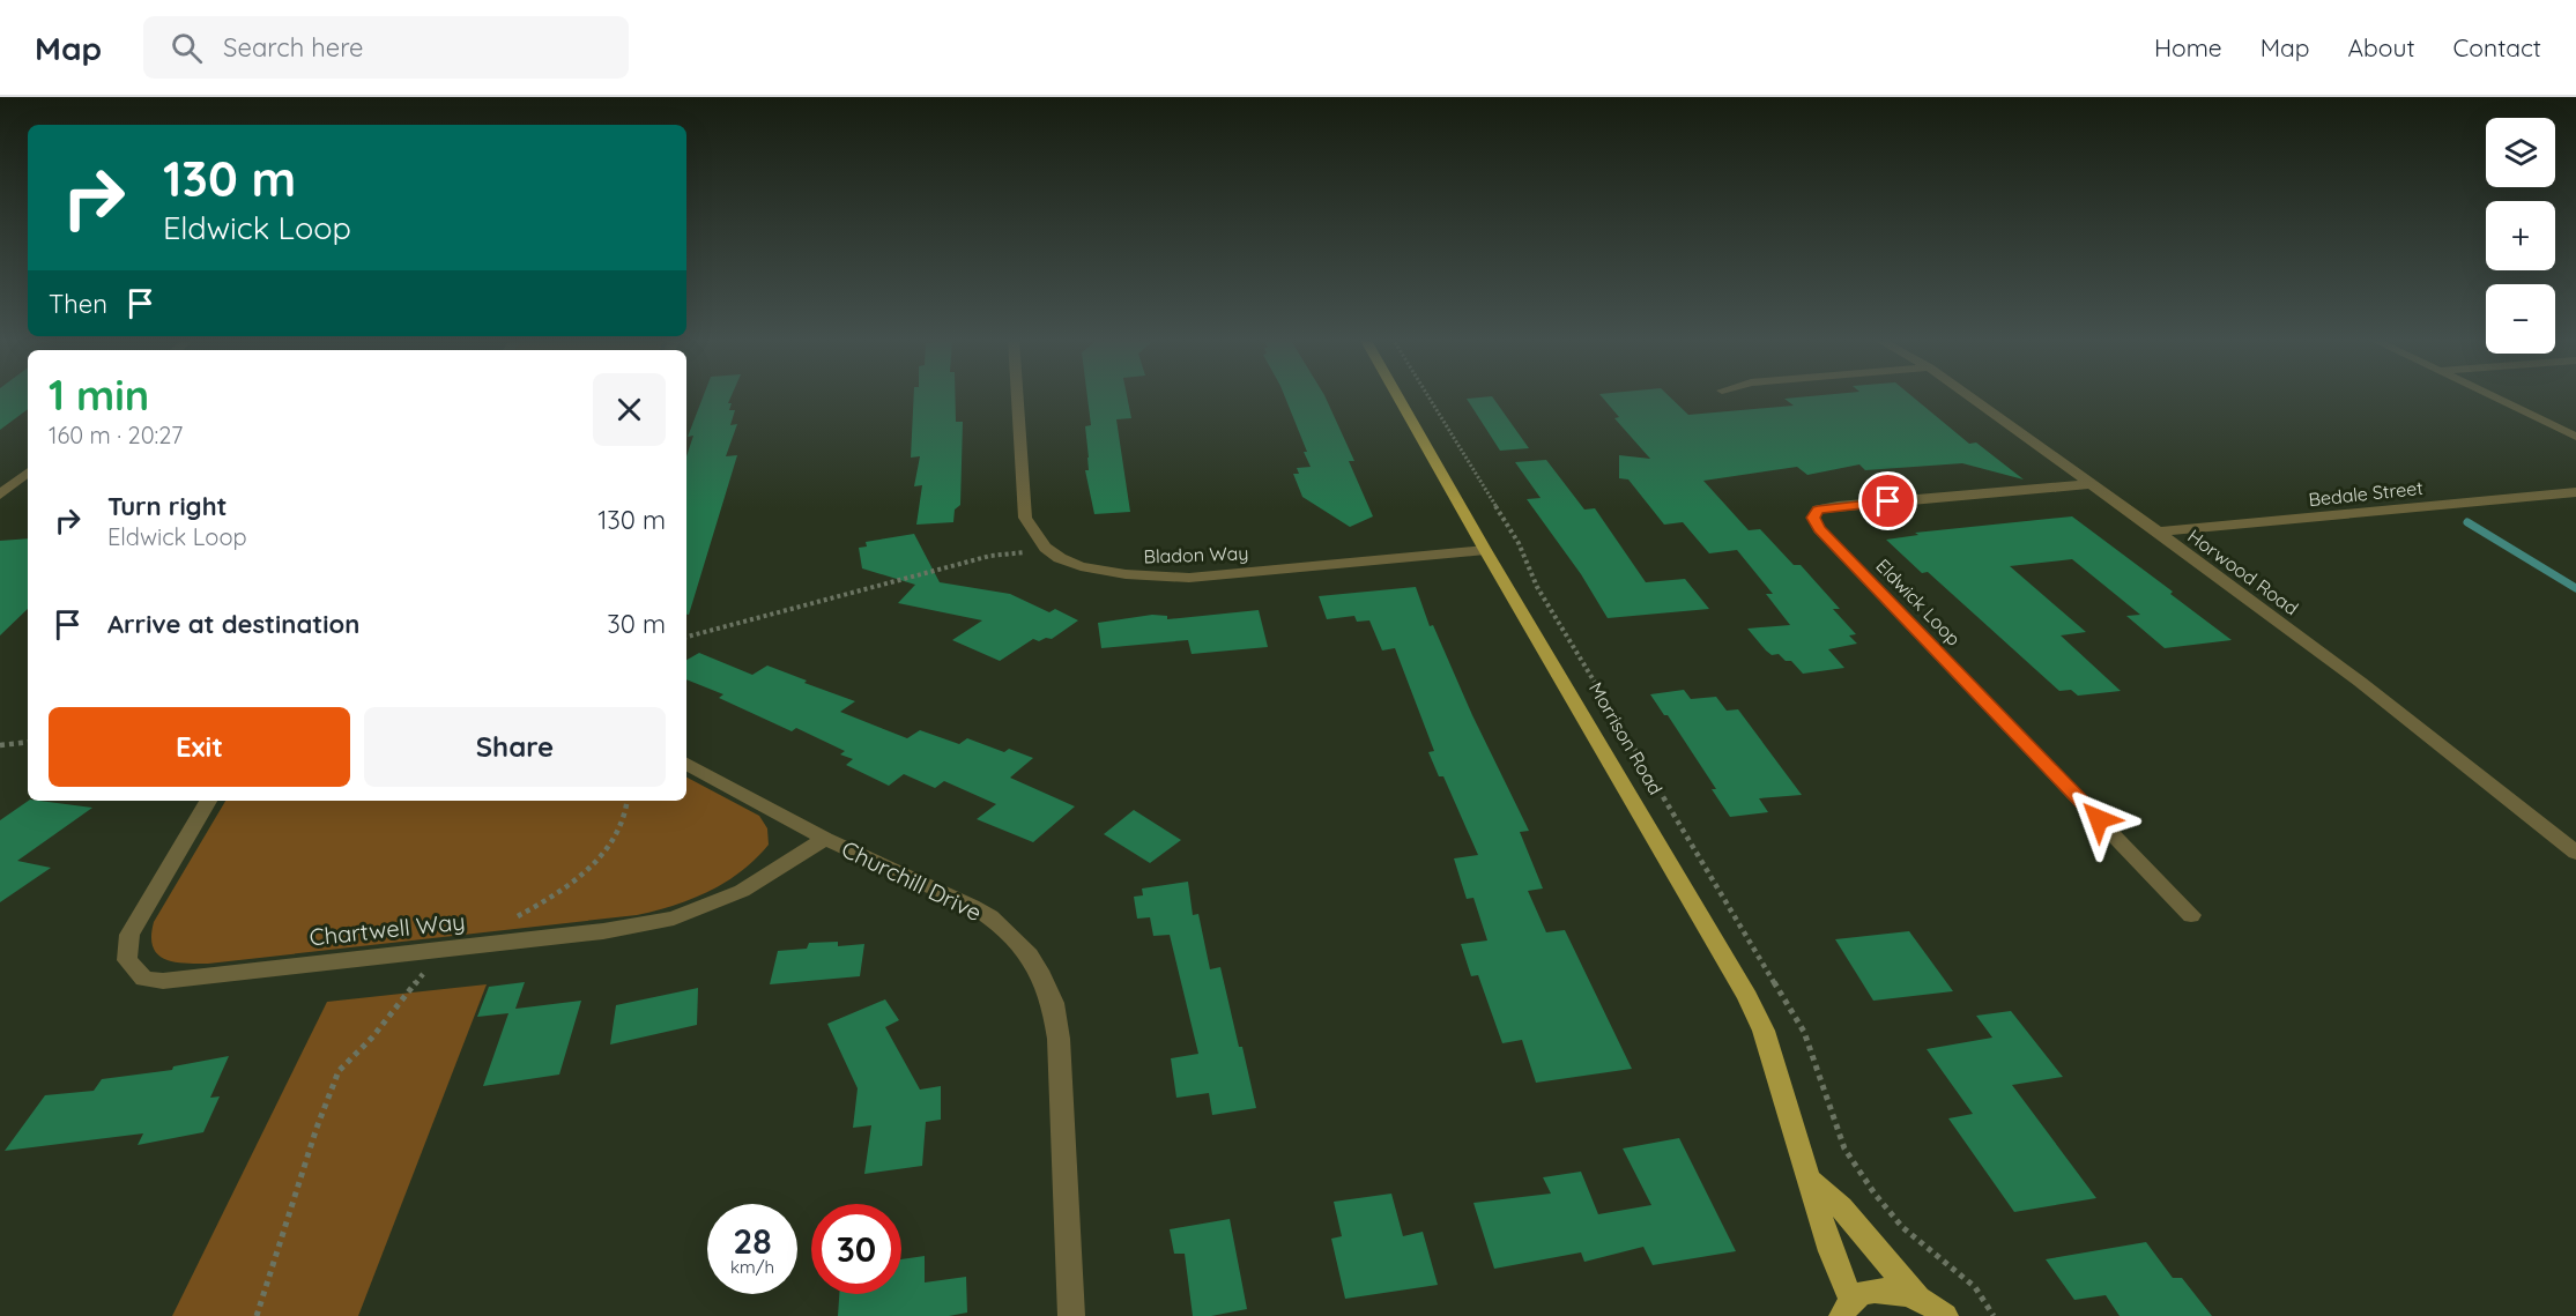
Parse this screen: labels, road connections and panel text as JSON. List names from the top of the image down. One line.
{"streets":{"main road":["Morrison Road"],"street":["Bedale Street","Bladon Way","Horwood Road","Eldwick Loop","Churchill Drive","Chartwell Way"]},"crossings":[["Bedale Street","Horwood Road"],["Bladon Way","Morrison Road"],["Horwood Road","Eldwick Loop"],["Churchill Drive","Chartwell Way"]],"page":{"header":"Map","search":"Search here","nav":["Home","Map","About","Contact"],"map_buttons":["+","−"],"turn":["130 m","Eldwick Loop"],"then":"Then","heading":["1 min","160 m · 20:27"],"list":[{"name":"Turn right","note":"Eldwick Loop","value":"130 m"},{"name":"Arrive at destination","value":"30 m"}],"buttons":["Exit","Share"],"speed":"28 km/h","limit":"30"}}
